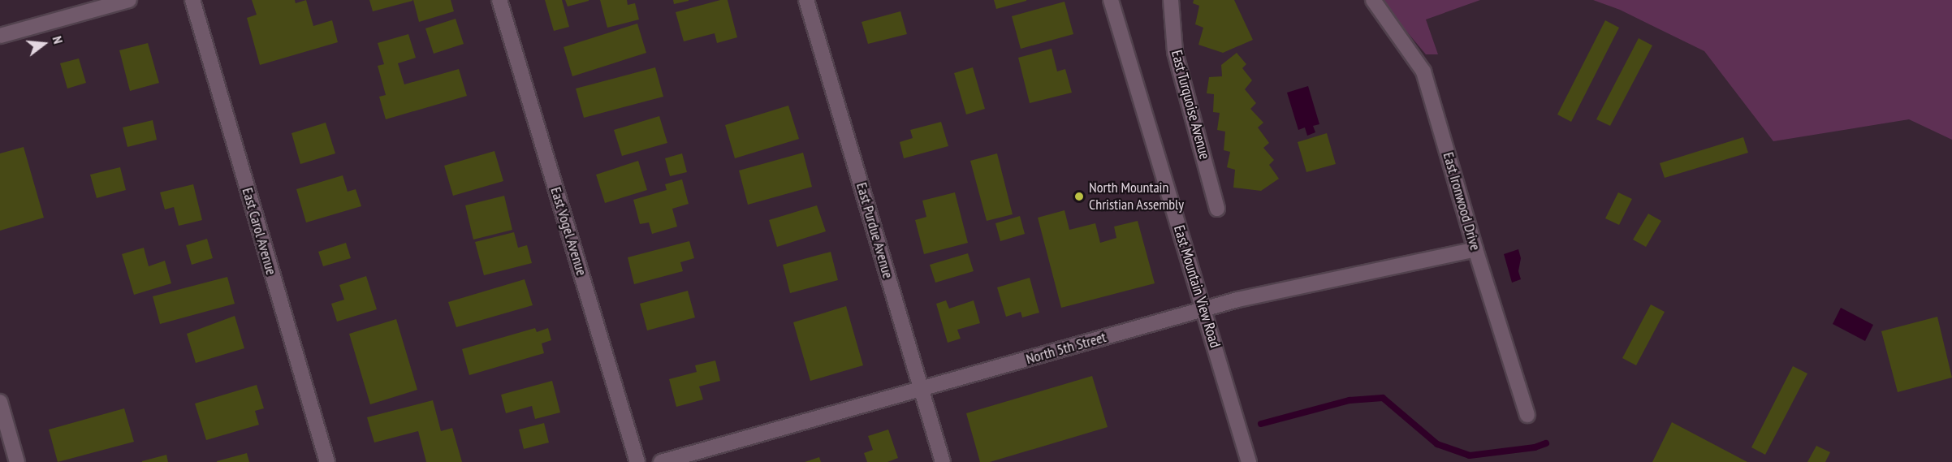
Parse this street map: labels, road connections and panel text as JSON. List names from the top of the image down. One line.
{"streets":{"street":["East Turquoise Avenue","East Ironwood Drive","East Purdue Avenue","East Carol Avenue","East Vogel Avenue","East Mountain View Road","North 5th Street"]},"crossings":[["East Ironwood Drive","North 5th Street"],["East Purdue Avenue","North 5th Street"],["East Mountain View Road","North 5th Street"]],"places":["North Mountain Christian Assembly"],"north":"right"}
